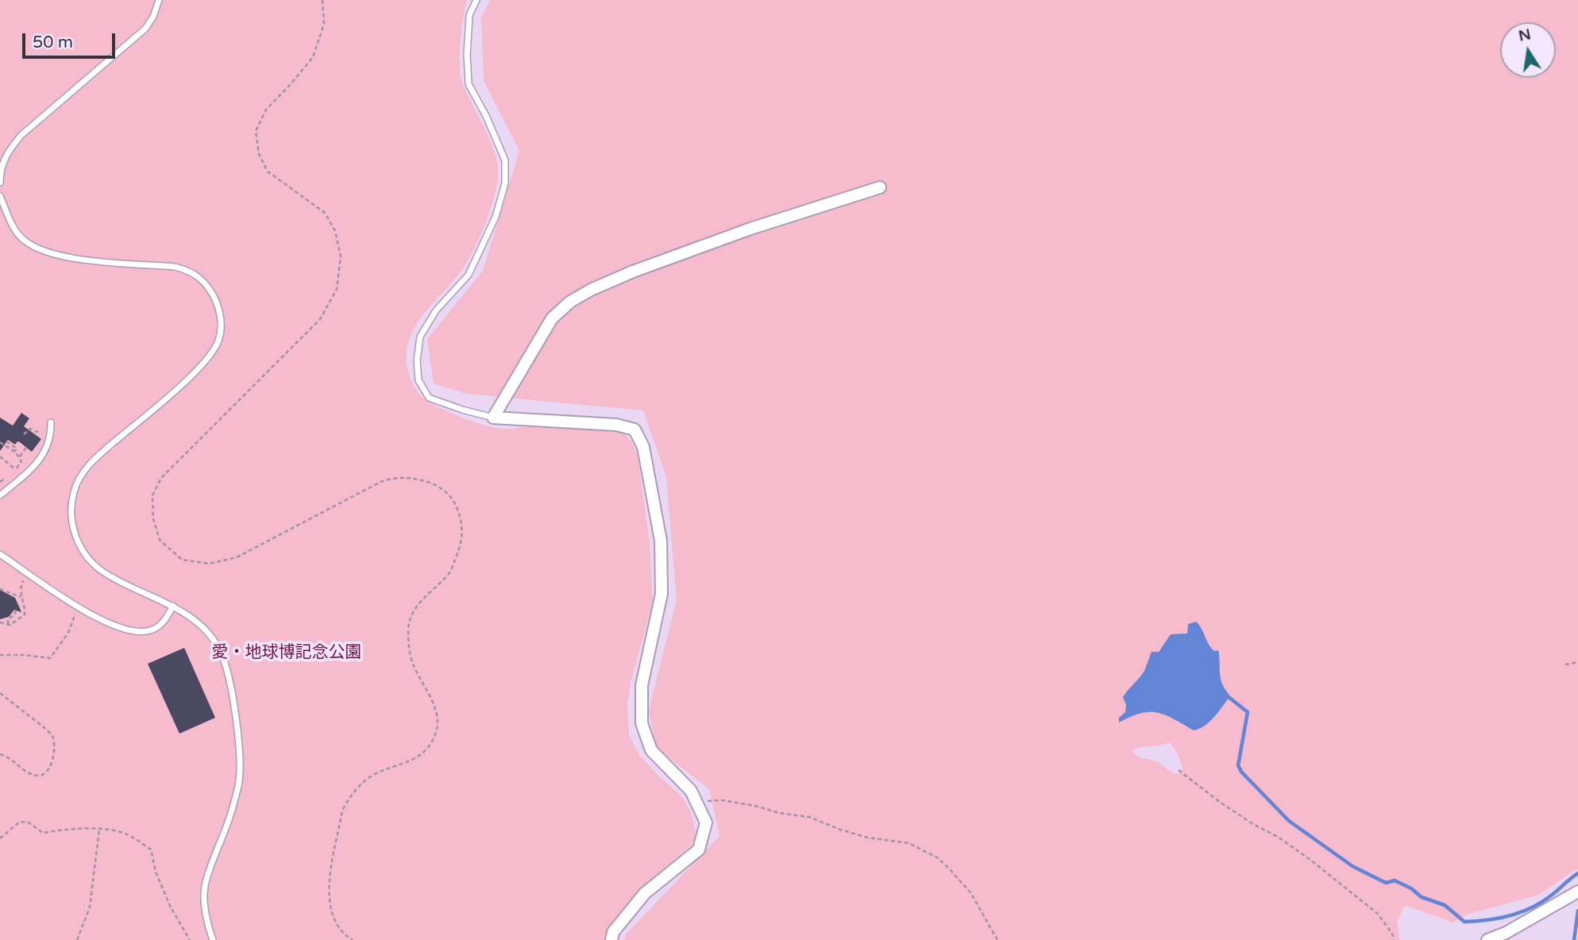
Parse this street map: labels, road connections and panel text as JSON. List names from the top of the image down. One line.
{"parks":["愛・地球博記念公園"],"scale_bar":"50 m","north":"top"}
